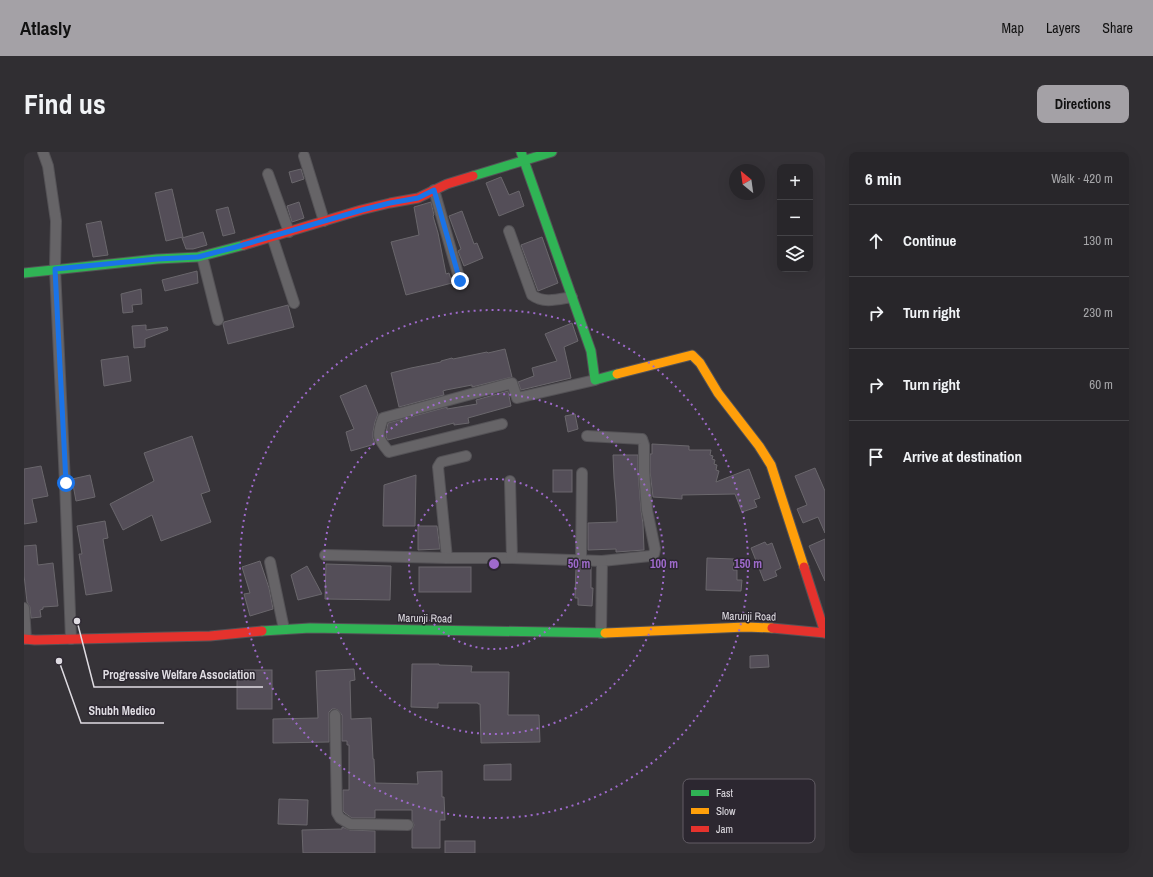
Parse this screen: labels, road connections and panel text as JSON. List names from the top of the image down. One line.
{"streets":{"street":["Marunji Road"]},"places":["Progressive Welfare Association","Shubh Medico"],"legend":["Fast","Slow","Jam"],"north":"top left","page":{"header":"Atlasly","nav":["Map","Layers","Share"],"title":"Find us","buttons":"Directions","heading":["6 min","Walk · 420 m"],"map_buttons":["+","−"],"list":[["Continue","130 m"],["Turn right","230 m"],["Turn right","60 m"],"Arrive at destination"]},"rings":["50 m","100 m","150 m"]}
